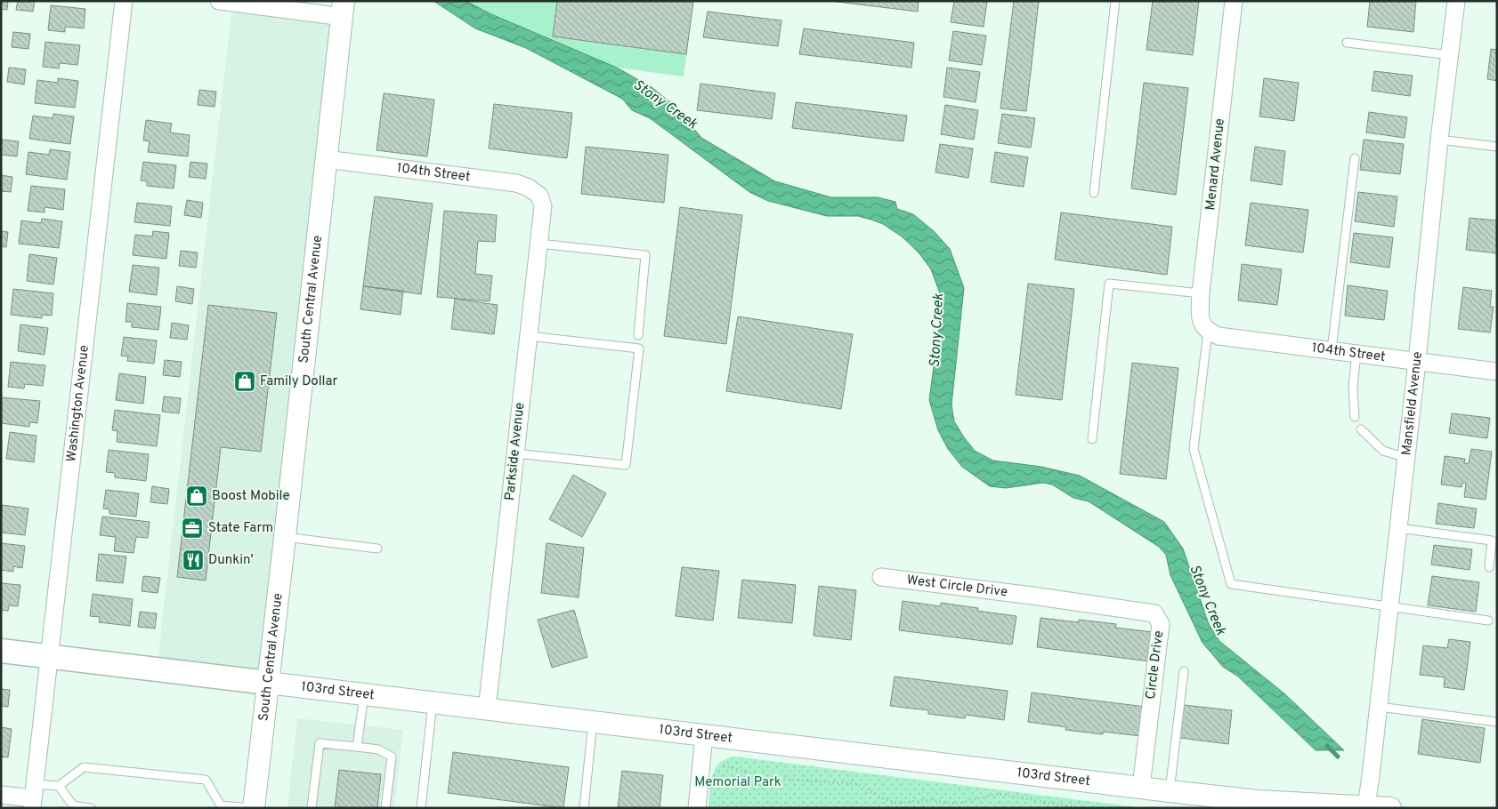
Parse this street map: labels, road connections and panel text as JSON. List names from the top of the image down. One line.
{"streets":{"main road":["103rd Street"],"street":["Menard Avenue","104th Street","South Central Avenue","Mansfield Avenue","Washington Avenue","Parkside Avenue","West Circle Drive","Circle Drive"]},"crossings":[["Menard Avenue","104th Street"],["104th Street","South Central Avenue"],["104th Street","Mansfield Avenue"],["104th Street","Parkside Avenue"],["South Central Avenue","103rd Street"],["Mansfield Avenue","103rd Street"],["Washington Avenue","103rd Street"],["Parkside Avenue","103rd Street"],["West Circle Drive","Circle Drive"],["Circle Drive","103rd Street"]],"water":["Stony Creek"],"parks":["Memorial Park"],"places":{"shop":["Family Dollar","Boost Mobile"],"office":["State Farm"],"restaurant":["Dunkin'"]}}
